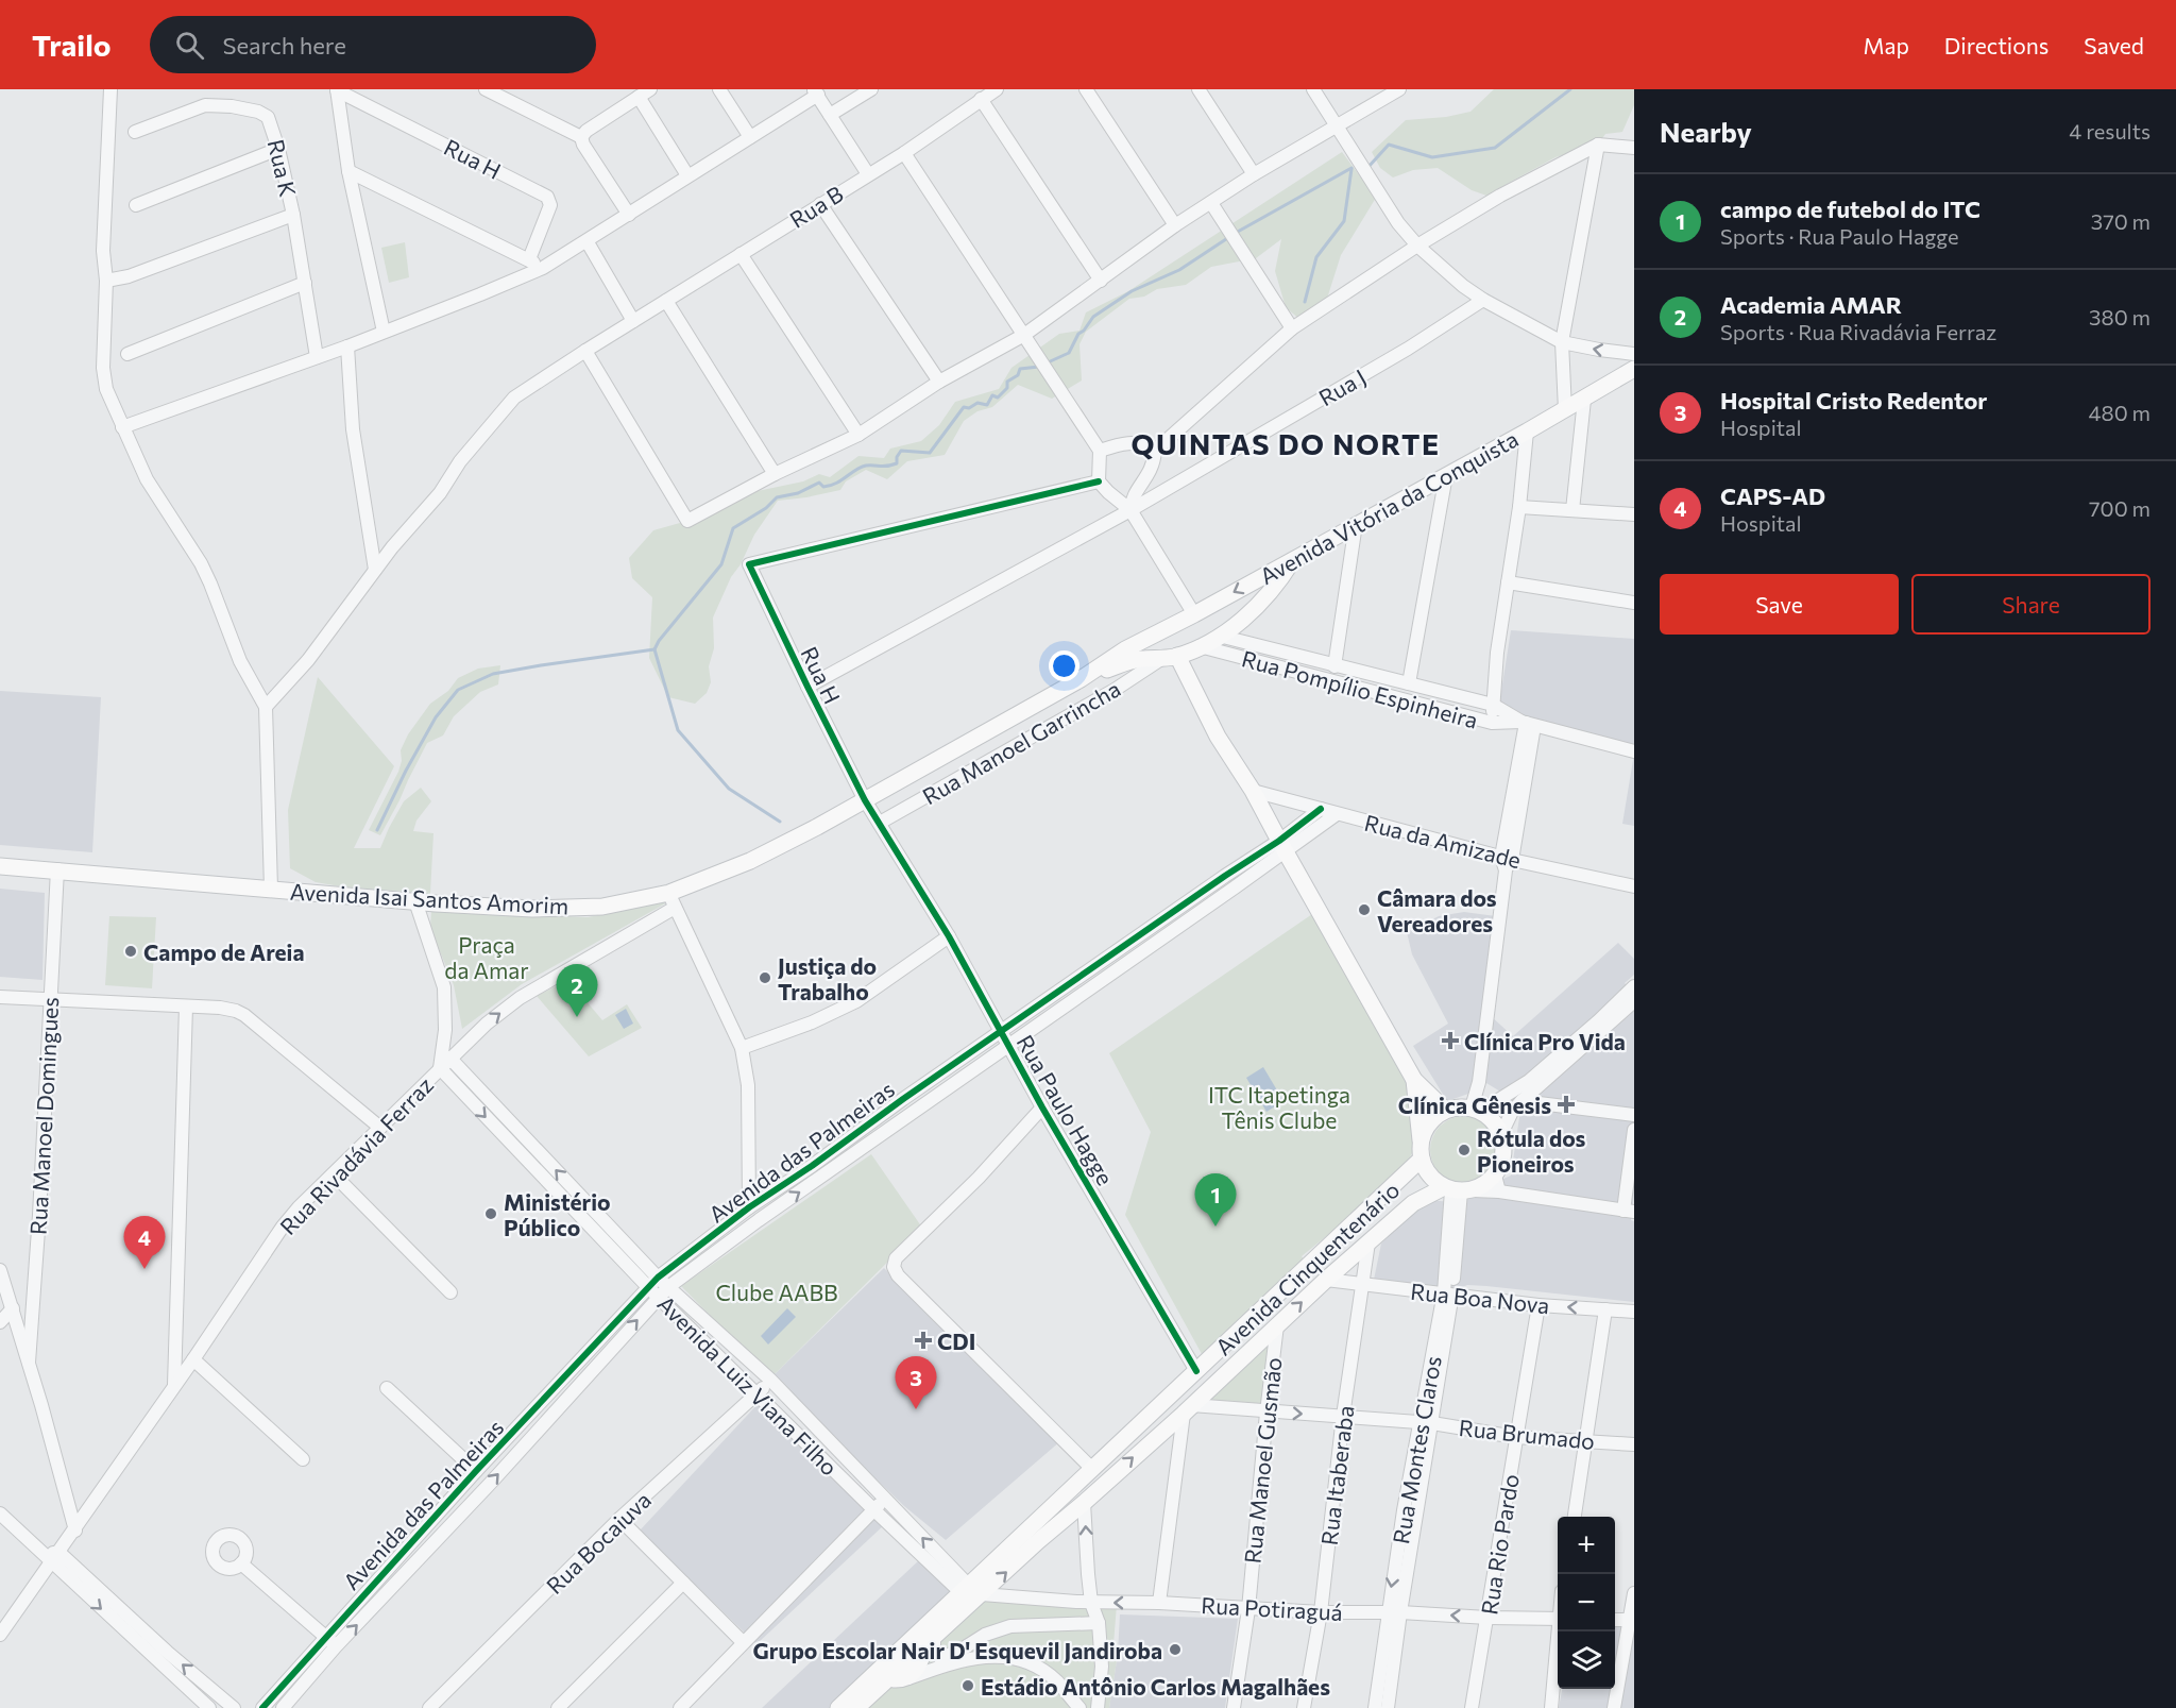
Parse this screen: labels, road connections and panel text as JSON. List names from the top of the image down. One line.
{"streets":{"main road":["Avenida Vitória da Conquista","Avenida Isai Santos Amorim","Avenida Cinquentenário"],"street":["Rua H","Rua K","Rua B","Rua J","Rua Pompílio Espinheira","Rua Manoel Garrincha","Rua da Amizade","Rua Paulo Hagge","Rua Manoel Domingues","Avenida das Palmeiras","Rua Rivadávia Ferraz","Rua Boa Nova","Avenida Luiz Viana Filho","Rua Brumado","Rua Montes Claros","Rua Manoel Gusmão","Rua Itaberaba","Rua Bocaiuva","Rua Rio Pardo","Rua Potiraguá"]},"crossings":[["Rua H","Rua J"],["Rua H","Avenida Isai Santos Amorim"],["Rua H","Rua Paulo Hagge"],["Avenida Vitória da Conquista","Avenida Isai Santos Amorim"],["Rua Manoel Garrincha","Rua Paulo Hagge"],["Rua da Amizade","Avenida das Palmeiras"],["Avenida Isai Santos Amorim","Rua Paulo Hagge"],["Avenida Isai Santos Amorim","Rua Manoel Domingues"],["Avenida Isai Santos Amorim","Rua Rivadávia Ferraz"],["Rua Paulo Hagge","Avenida das Palmeiras"],["Rua Paulo Hagge","Avenida Cinquentenário"],["Avenida das Palmeiras","Avenida Luiz Viana Filho"],["Rua Rivadávia Ferraz","Avenida Luiz Viana Filho"],["Avenida Cinquentenário","Rua Boa Nova"],["Avenida Cinquentenário","Avenida Luiz Viana Filho"],["Avenida Cinquentenário","Rua Brumado"],["Avenida Cinquentenário","Rua Montes Claros"],["Avenida Cinquentenário","Rua Manoel Gusmão"],["Avenida Cinquentenário","Rua Itaberaba"],["Avenida Cinquentenário","Rua Potiraguá"],["Rua Boa Nova","Rua Montes Claros"],["Rua Boa Nova","Rua Itaberaba"],["Rua Boa Nova","Rua Rio Pardo"],["Avenida Luiz Viana Filho","Rua Bocaiuva"],["Avenida Luiz Viana Filho","Rua Potiraguá"],["Rua Brumado","Rua Montes Claros"],["Rua Brumado","Rua Manoel Gusmão"],["Rua Brumado","Rua Itaberaba"],["Rua Brumado","Rua Rio Pardo"],["Rua Montes Claros","Rua Potiraguá"],["Rua Manoel Gusmão","Rua Potiraguá"],["Rua Itaberaba","Rua Potiraguá"],["Rua Rio Pardo","Rua Potiraguá"]],"districts":["QUINTAS DO NORTE"],"parks":["Praça da Amar","ITC Itapetinga Tênis Clube","Clube AABB"],"places":{"other":["Câmara dos Vereadores","Campo de Areia","Justiça do Trabalho","Rótula dos Pioneiros","Ministério Público","Grupo Escolar Nair D' Esquevil Jandiroba","Estádio Antônio Carlos Magalhães"],"health":["Clínica Pro Vida","Clínica Gênesis","CDI"]},"page":{"header":"Trailo","search":"Search here","nav":["Map","Directions","Saved"],"heading":["Nearby","4 results"],"list":[{"mark":"1","name":"campo de futebol do ITC","note":"Sports · Rua Paulo Hagge","value":"370 m"},{"mark":"2","name":"Academia AMAR","note":"Sports · Rua Rivadávia Ferraz","value":"380 m"},{"mark":"3","name":"Hospital Cristo Redentor","note":"Hospital","value":"480 m"},{"mark":"4","name":"CAPS-AD","note":"Hospital","value":"700 m"}],"buttons":["Save","Share"],"pins":["2","1","4","3"],"map_buttons":["+","−"]}}
